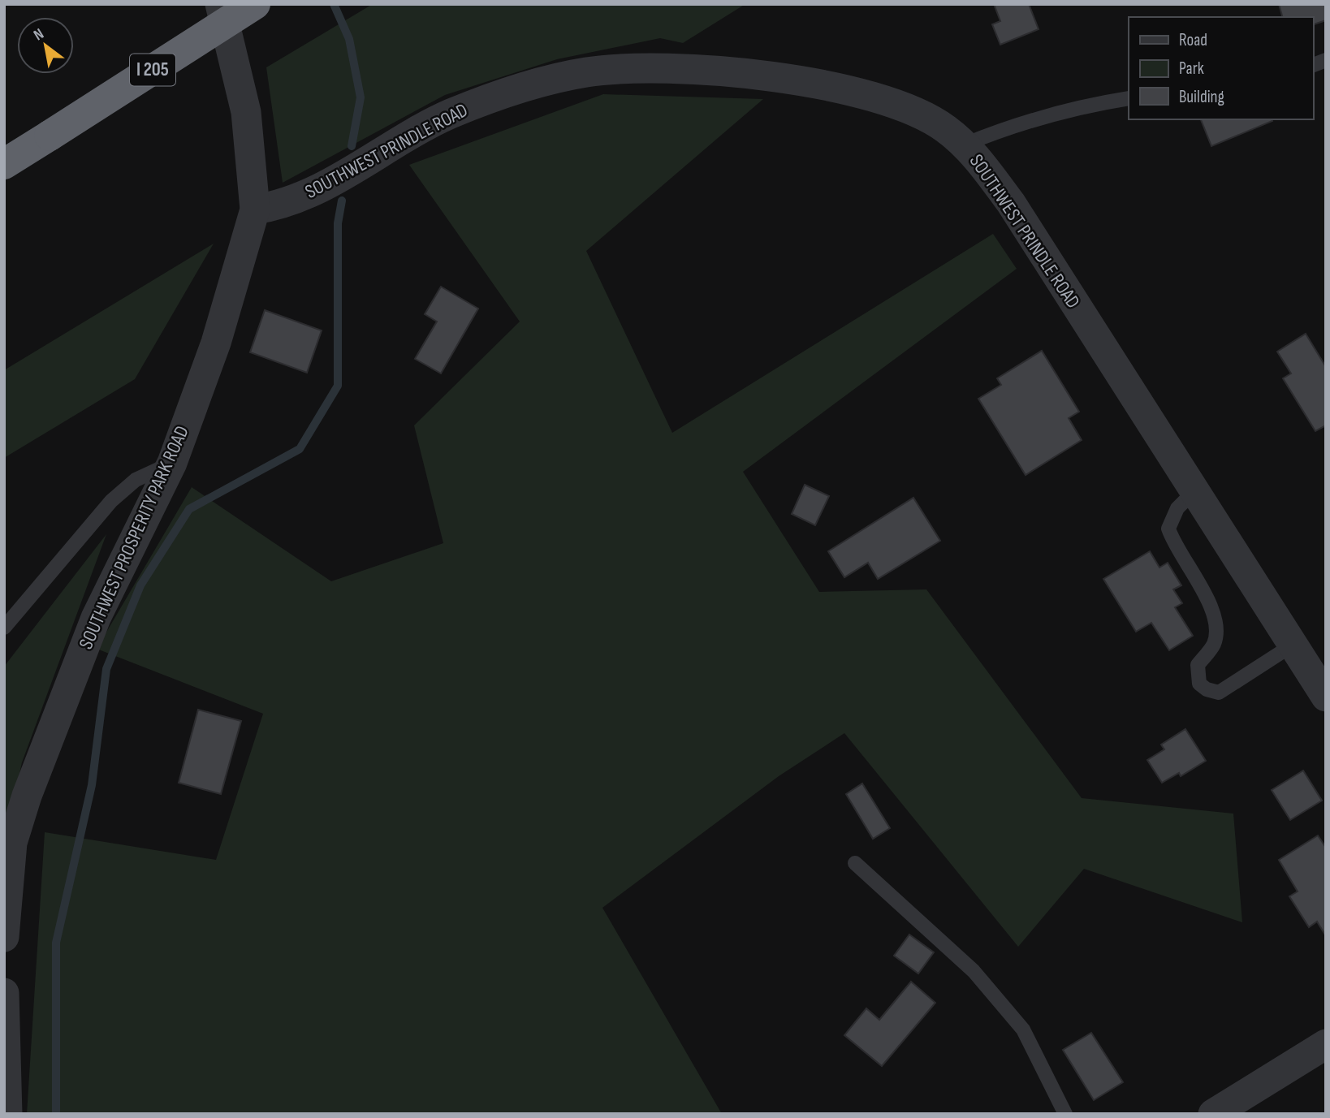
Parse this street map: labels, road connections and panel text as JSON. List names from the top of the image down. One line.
{"streets":{"highway":["I 205"],"street":["SOUTHWEST PRINDLE ROAD","SOUTHWEST PROSPERITY PARK ROAD"]},"crossings":[["SOUTHWEST PRINDLE ROAD","SOUTHWEST PROSPERITY PARK ROAD"]],"legend":["Road","Park","Building"],"north":"top left"}
